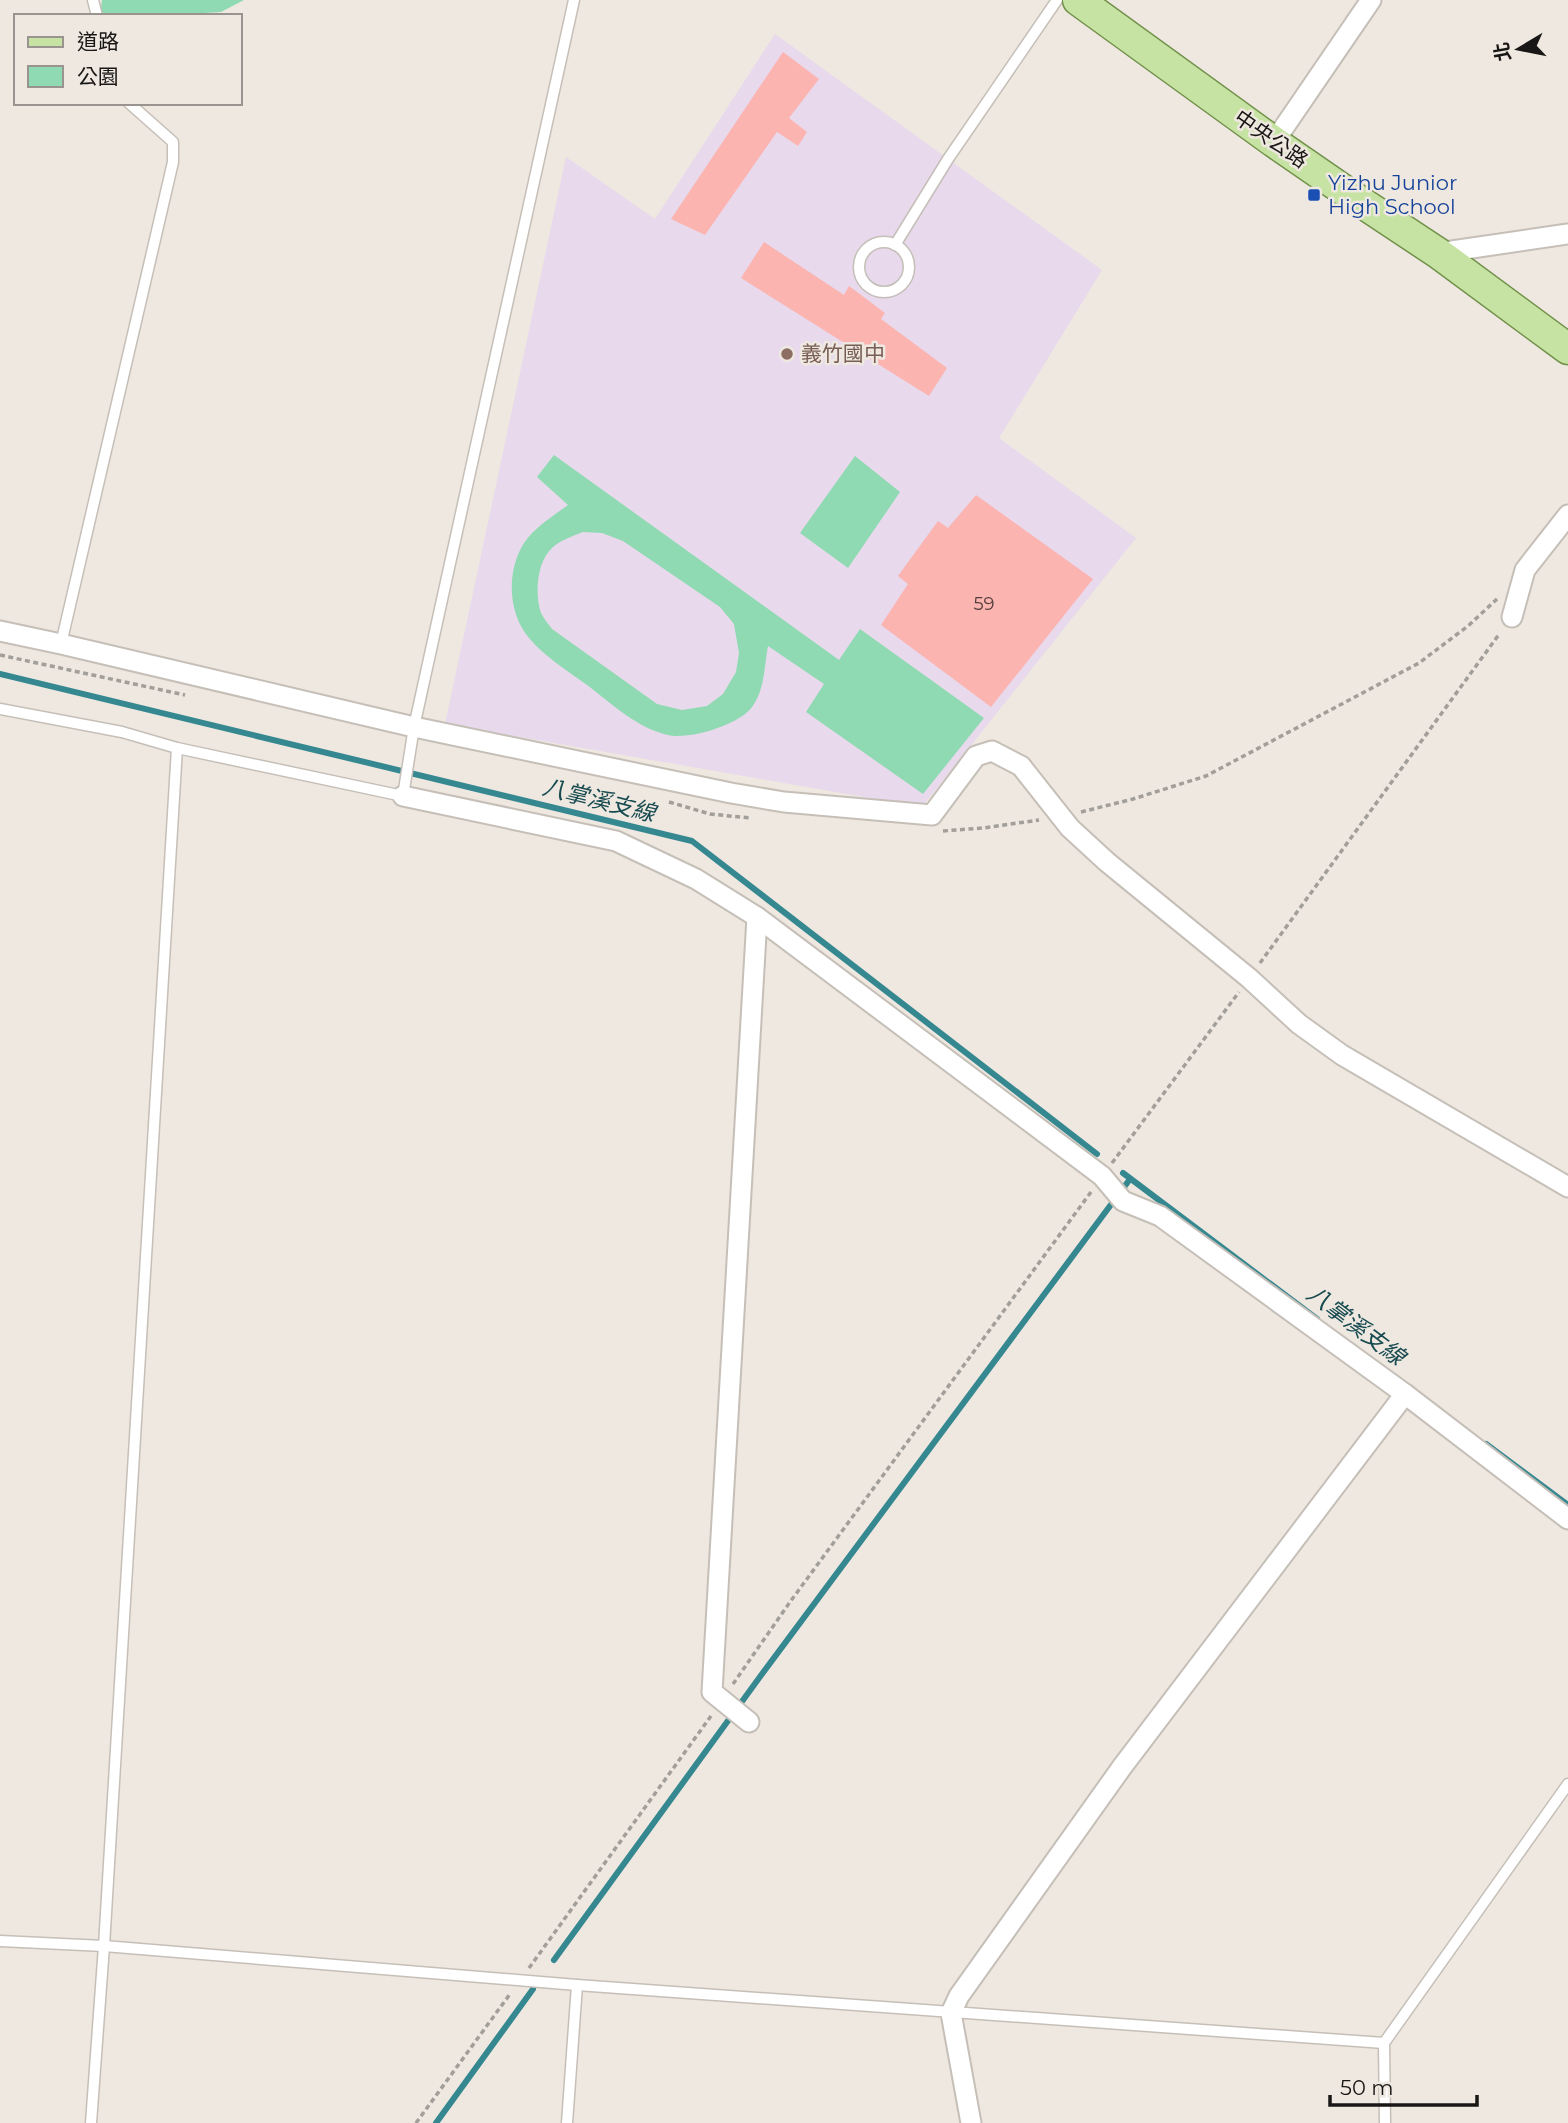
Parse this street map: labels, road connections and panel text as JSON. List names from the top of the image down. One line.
{"streets":{"main road":["中央公路"]},"water":["八掌溪支線"],"places":{"transit":["Yizhu Junior High School"],"other":["義竹國中"]},"house_numbers":["59"],"legend":["道路","公園"],"scale_bar":"50 m","north":"left"}
